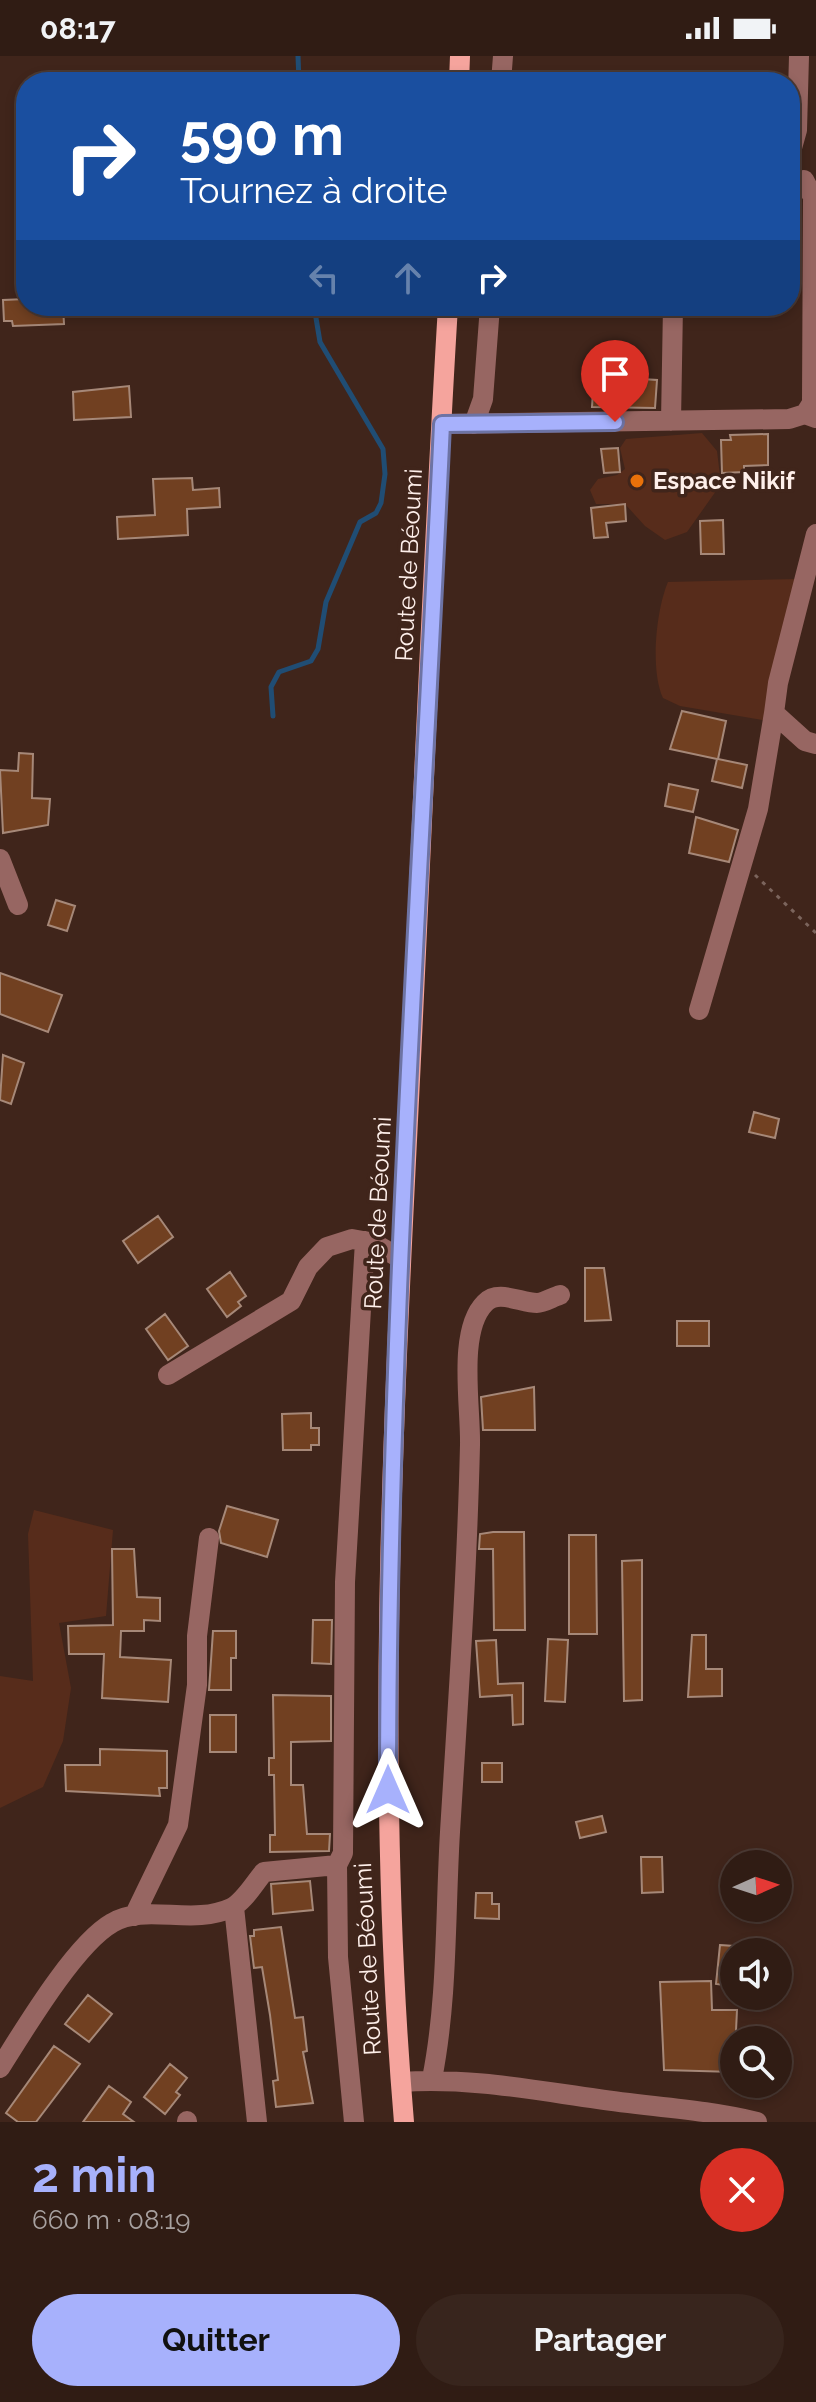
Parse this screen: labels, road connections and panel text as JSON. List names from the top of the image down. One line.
{"streets":{"main road":["Route de Béoumi"]},"places":["Espace Nikif"],"north":"right","page":{"status":"08:17","turn":["590 m","Tournez à droite"],"heading":["2 min","660 m · 08:19"],"buttons":["Quitter","Partager"]}}
